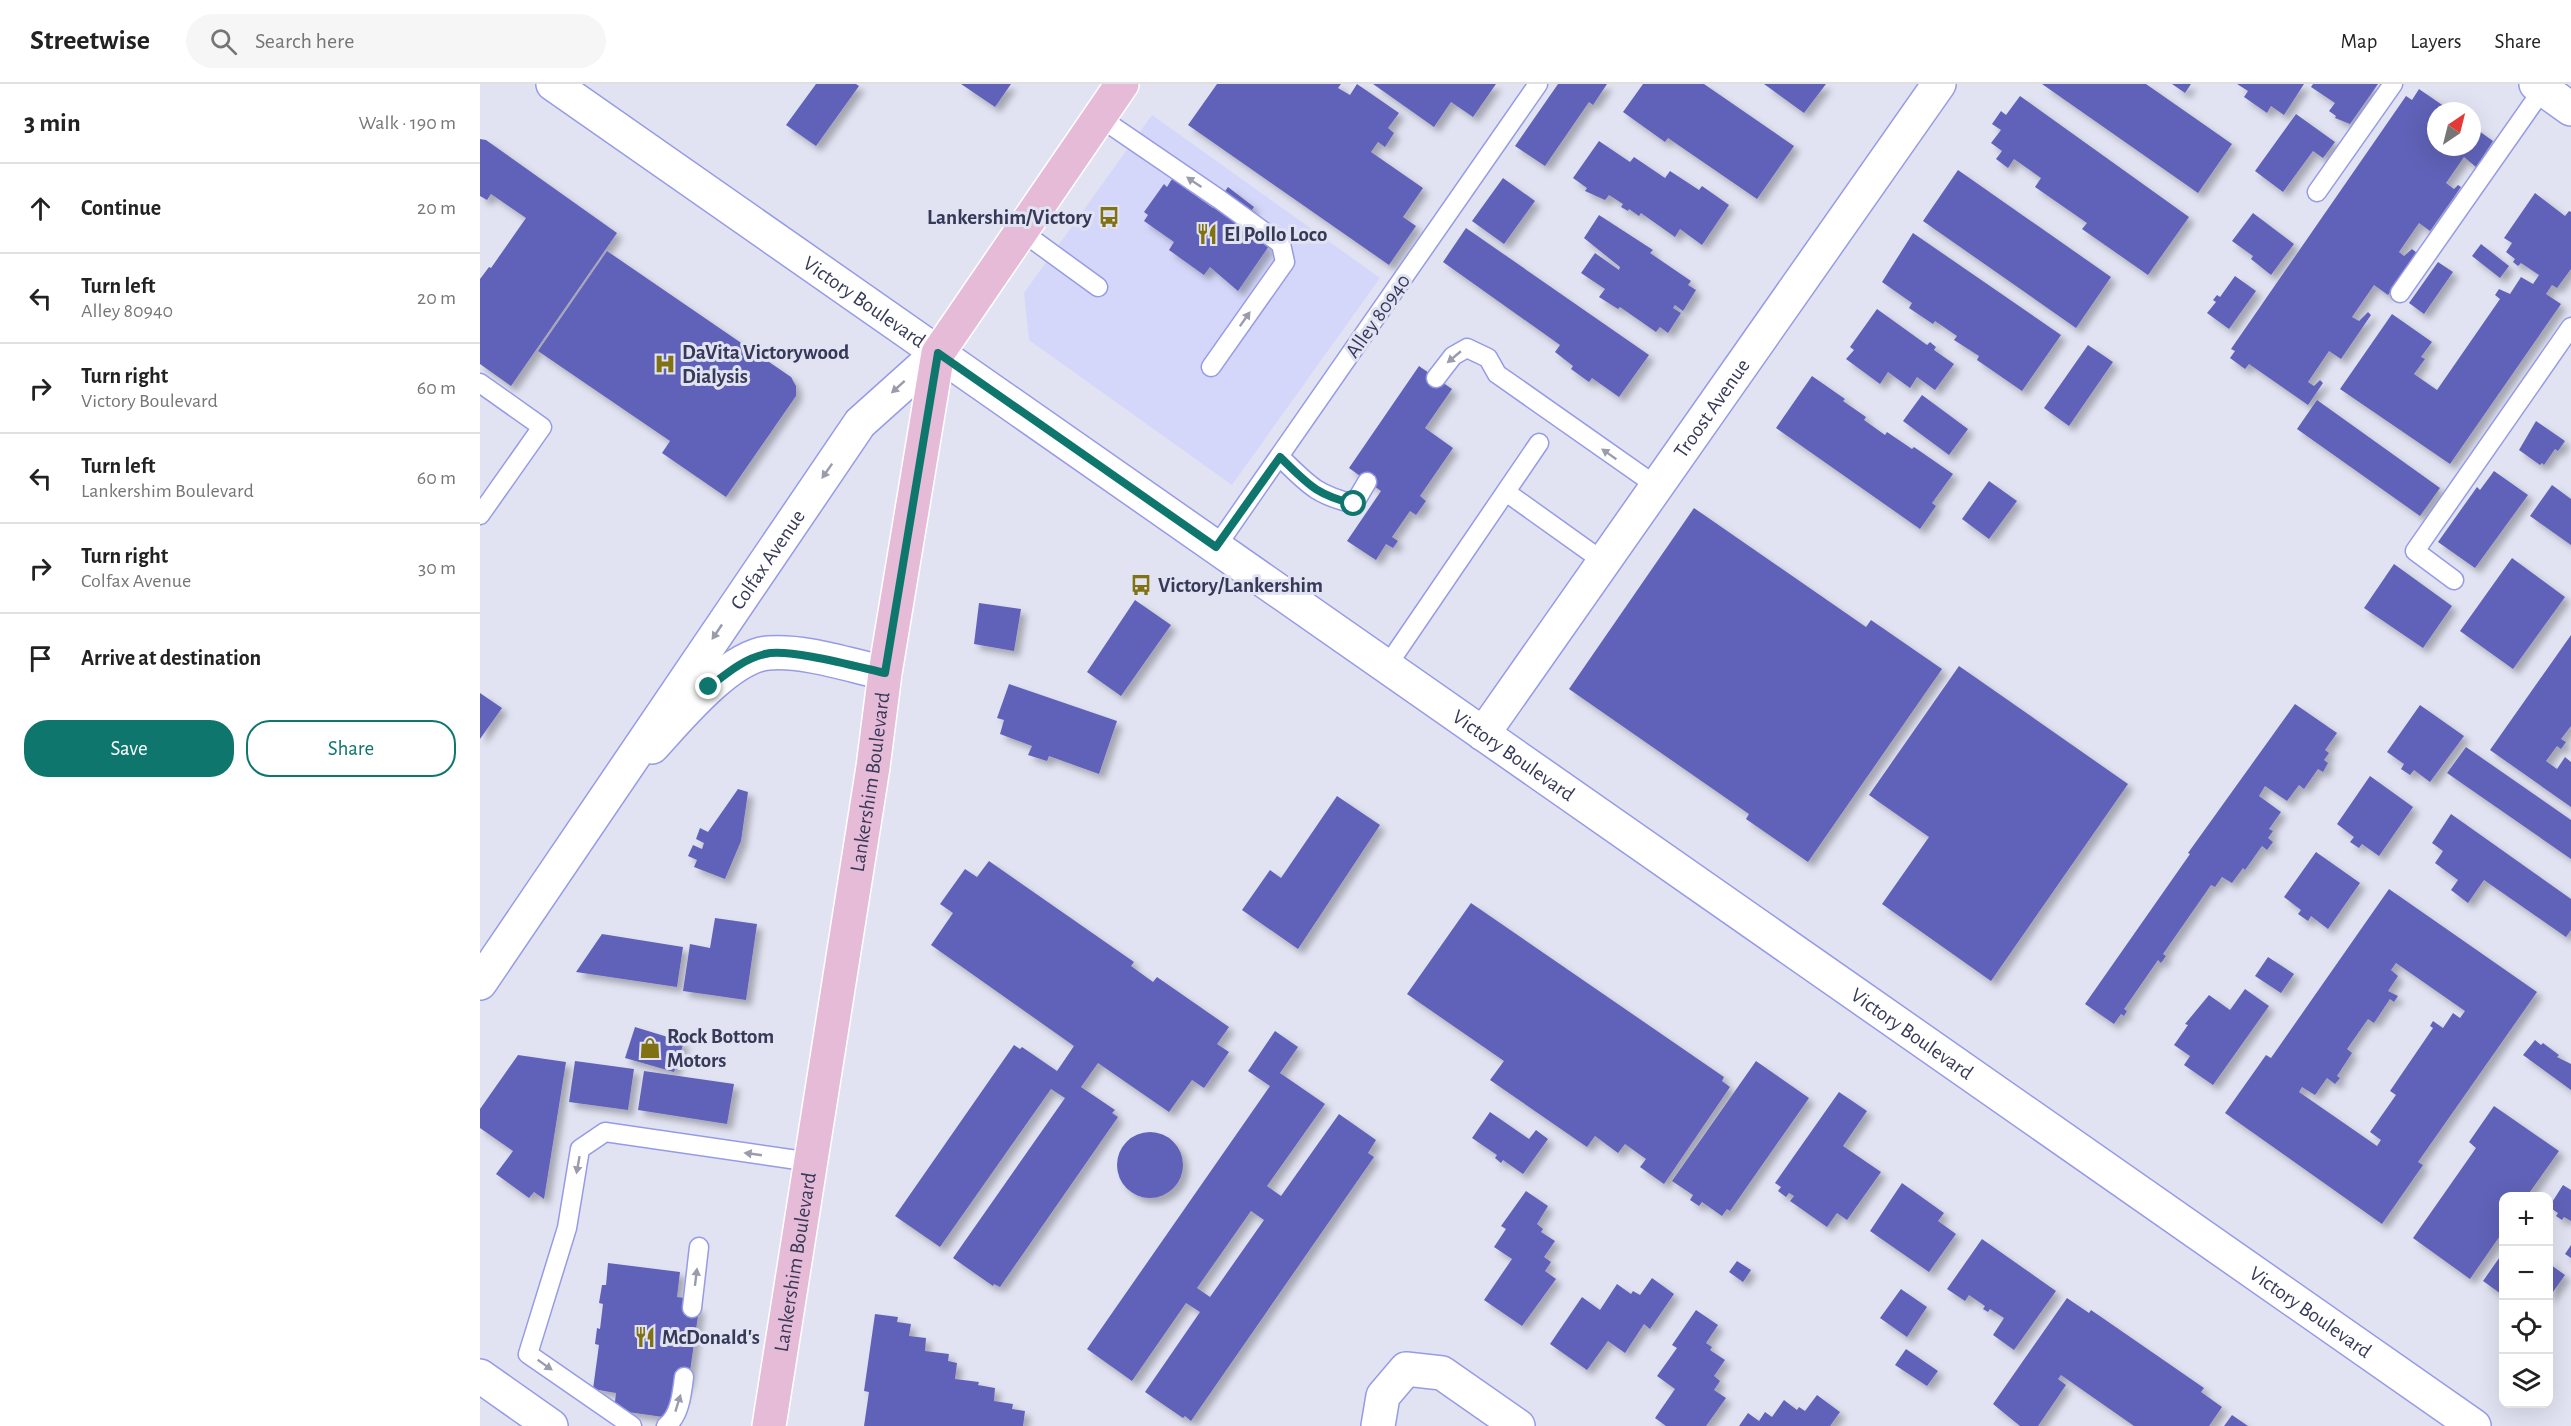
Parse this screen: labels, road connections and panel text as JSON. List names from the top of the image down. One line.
{"streets":{"main road":["Victory Boulevard","Troost Avenue","Colfax Avenue","Lankershim Boulevard"],"lane":["Alley 80940"]},"crossings":[["Victory Boulevard","Alley 80940"],["Victory Boulevard","Troost Avenue"],["Victory Boulevard","Colfax Avenue"],["Victory Boulevard","Lankershim Boulevard"],["Colfax Avenue","Lankershim Boulevard"]],"one_way":["Colfax Avenue"],"places":{"bus stop":["Lankershim/Victory","Victory/Lankershim"],"restaurant":["El Pollo Loco","McDonald's"],"hospital":["DaVita Victorywood Dialysis"],"shop":["Rock Bottom Motors"]},"north":"top right","page":{"header":"Streetwise","search":"Search here","nav":["Map","Layers","Share"],"heading":["3 min","Walk · 190 m"],"list":[["Continue","20 m"],["Turn left","Alley 80940","20 m"],["Turn right","Victory Boulevard","60 m"],["Turn left","Lankershim Boulevard","60 m"],["Turn right","Colfax Avenue","30 m"],"Arrive at destination"],"buttons":["Save","Share"],"map_buttons":["+","−"]}}
